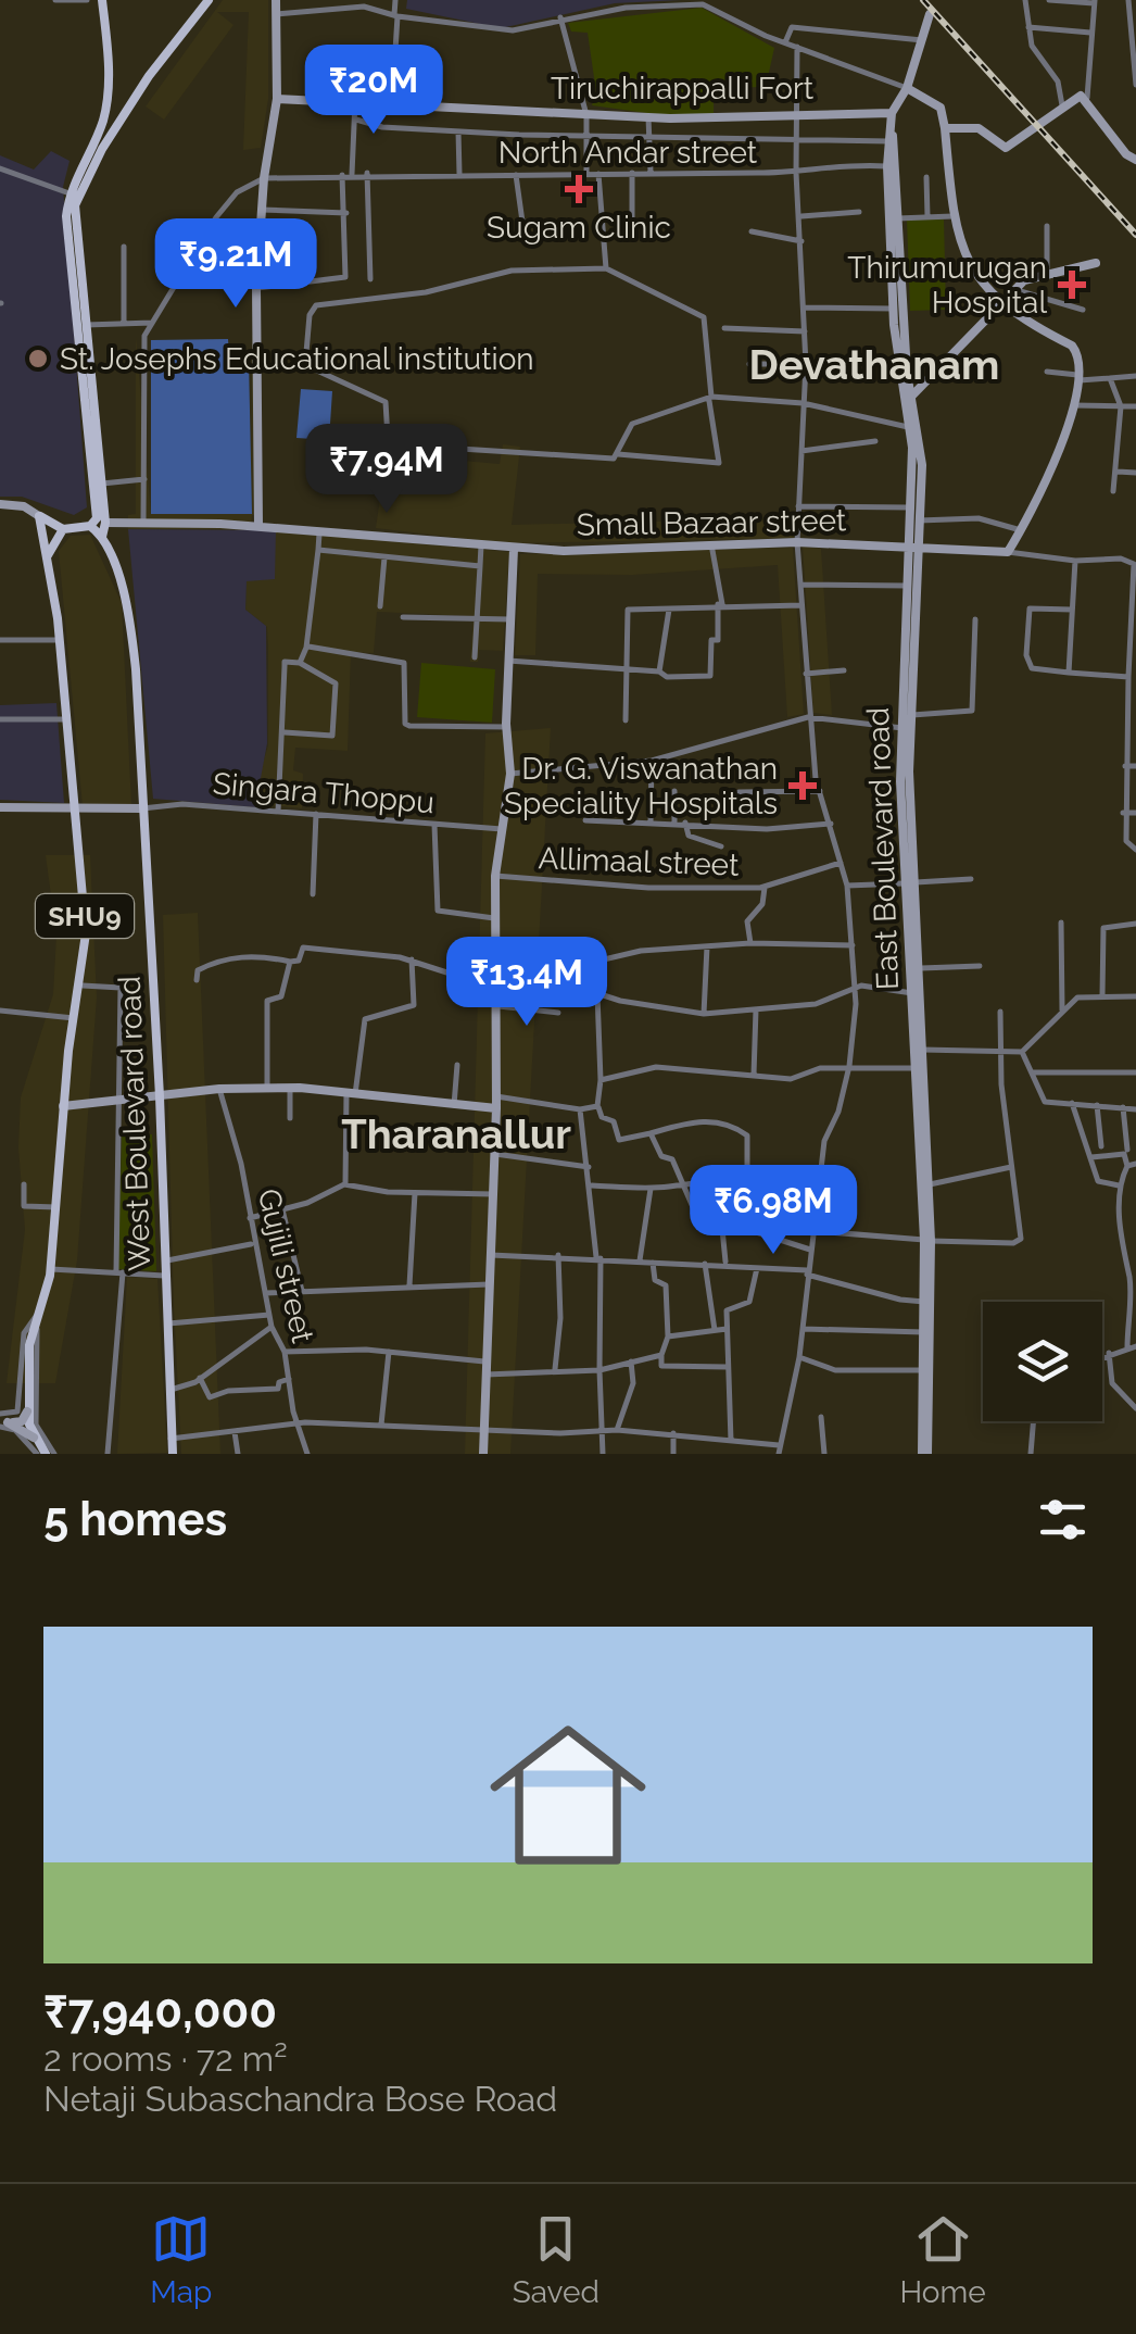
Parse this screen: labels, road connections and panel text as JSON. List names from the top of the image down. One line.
{"streets":{"main road":["SHU9","West Boulevard road"],"street":["Tiruchirappalli Fort","North Andar street","Small Bazaar street","Singara Thoppu","East Boulevard road","Allimaal street","Gujili street"]},"crossings":[["Tiruchirappalli Fort","East Boulevard road"],["North Andar street","East Boulevard road"],["Small Bazaar street","East Boulevard road"],["Singara Thoppu","West Boulevard road"]],"districts":["Devathanam","Tharanallur"],"places":{"health":["Sugam Clinic","Thirumurugan Hospital","Dr. G. Viswanathan Speciality Hospitals"],"other":["St. Josephs Educational institution"]},"page":{"price":["₹20M","₹9.21M","₹7.94M","₹13.4M","₹6.98M"],"heading":"5 homes","list":[{"name":"₹7,940,000","note":"2 rooms · 72 m² · Netaji Subaschandra Bose Road"}],"tabs":["Map","Saved","Home"]}}
